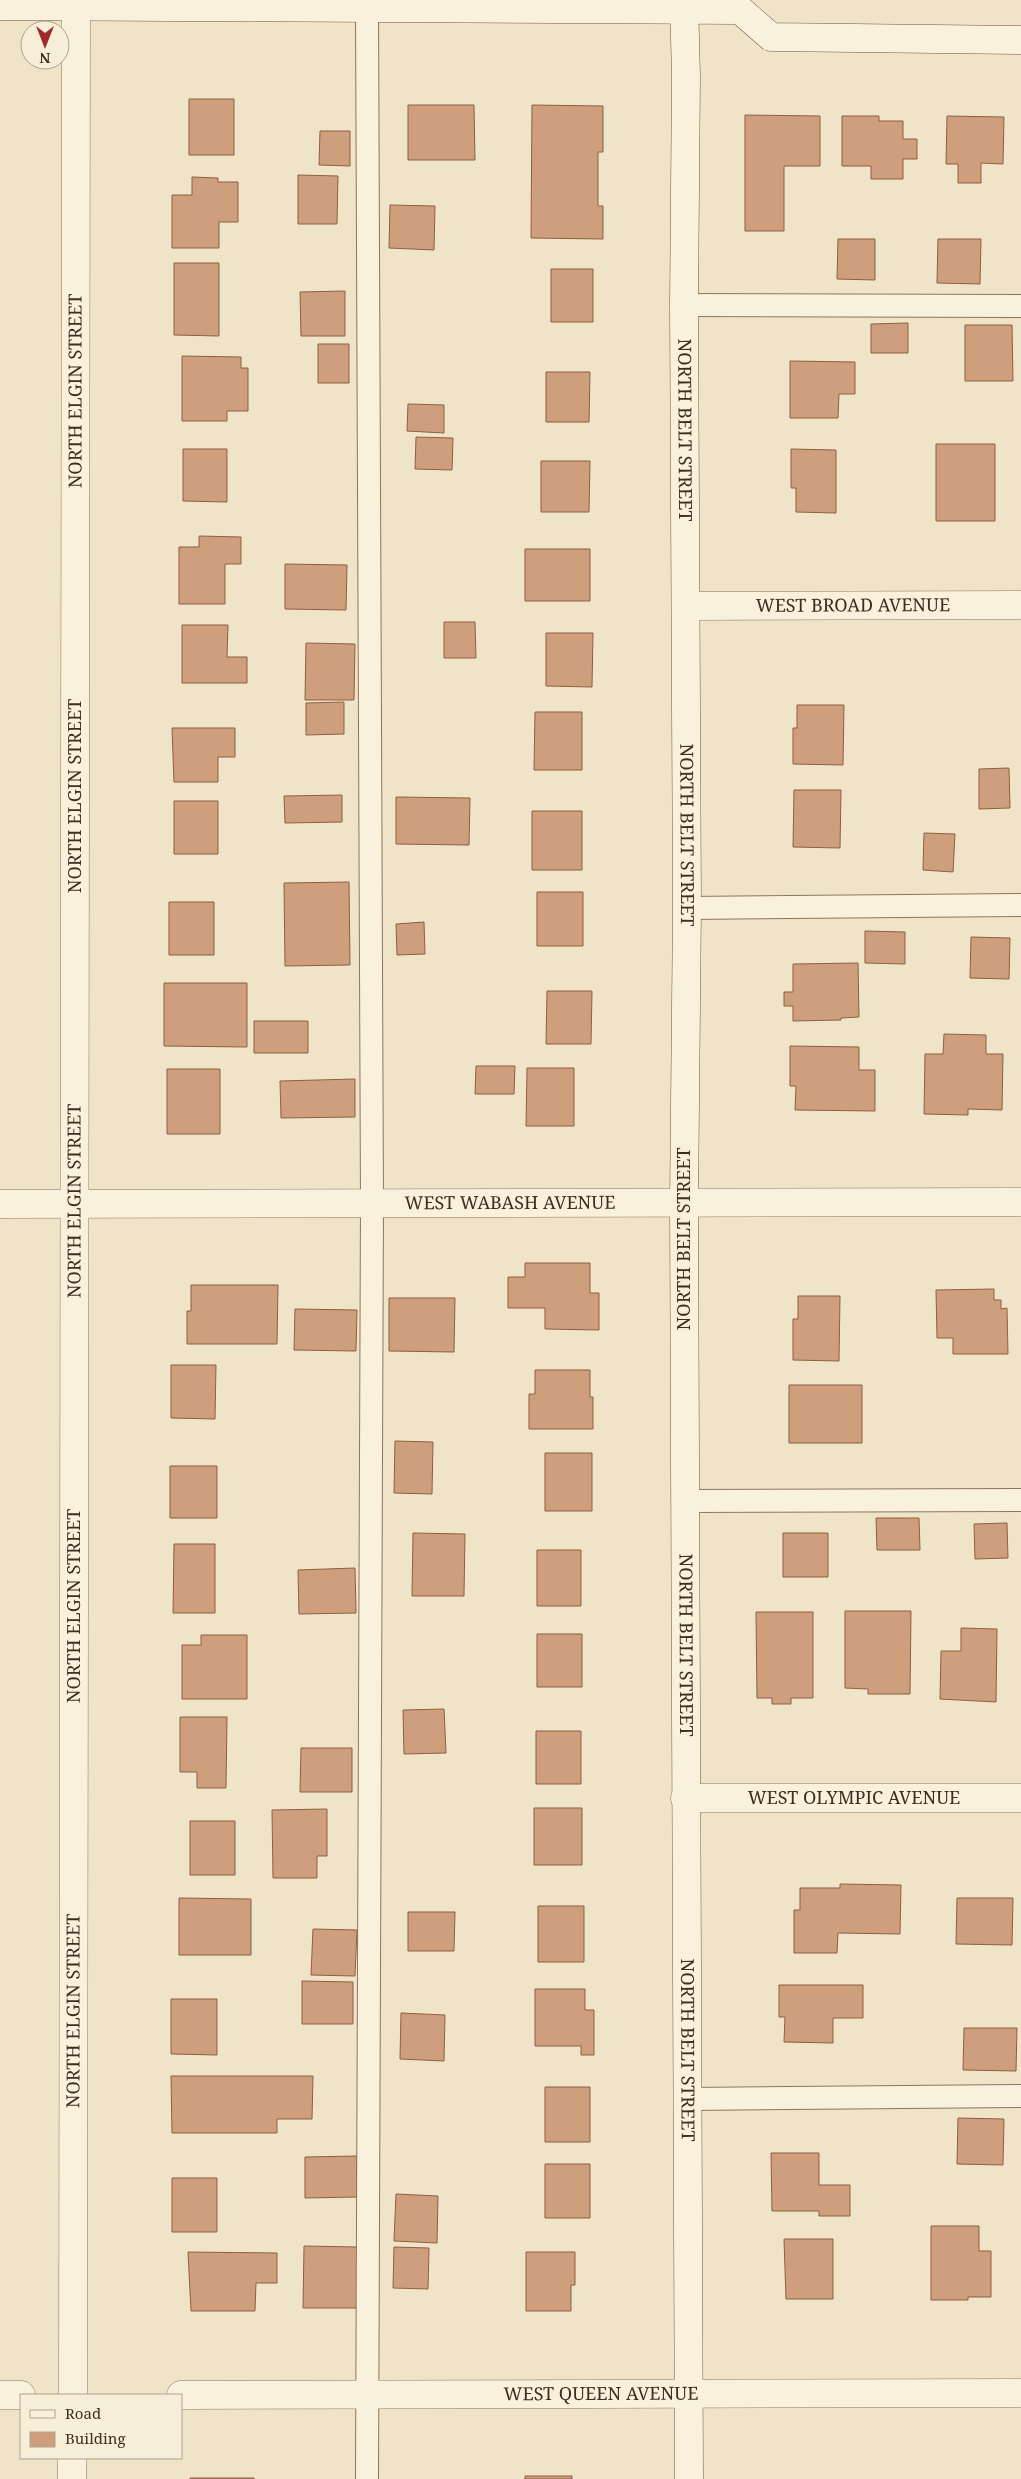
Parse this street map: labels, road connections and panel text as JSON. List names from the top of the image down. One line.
{"streets":{"street":["NORTH ELGIN STREET","NORTH BELT STREET","WEST BROAD AVENUE","WEST WABASH AVENUE","WEST OLYMPIC AVENUE","WEST QUEEN AVENUE"]},"crossings":[["NORTH ELGIN STREET","WEST WABASH AVENUE"],["NORTH BELT STREET","WEST BROAD AVENUE"],["NORTH BELT STREET","WEST WABASH AVENUE"],["NORTH BELT STREET","WEST OLYMPIC AVENUE"],["NORTH BELT STREET","WEST QUEEN AVENUE"]],"legend":["Road","Building"],"north":"bottom"}
